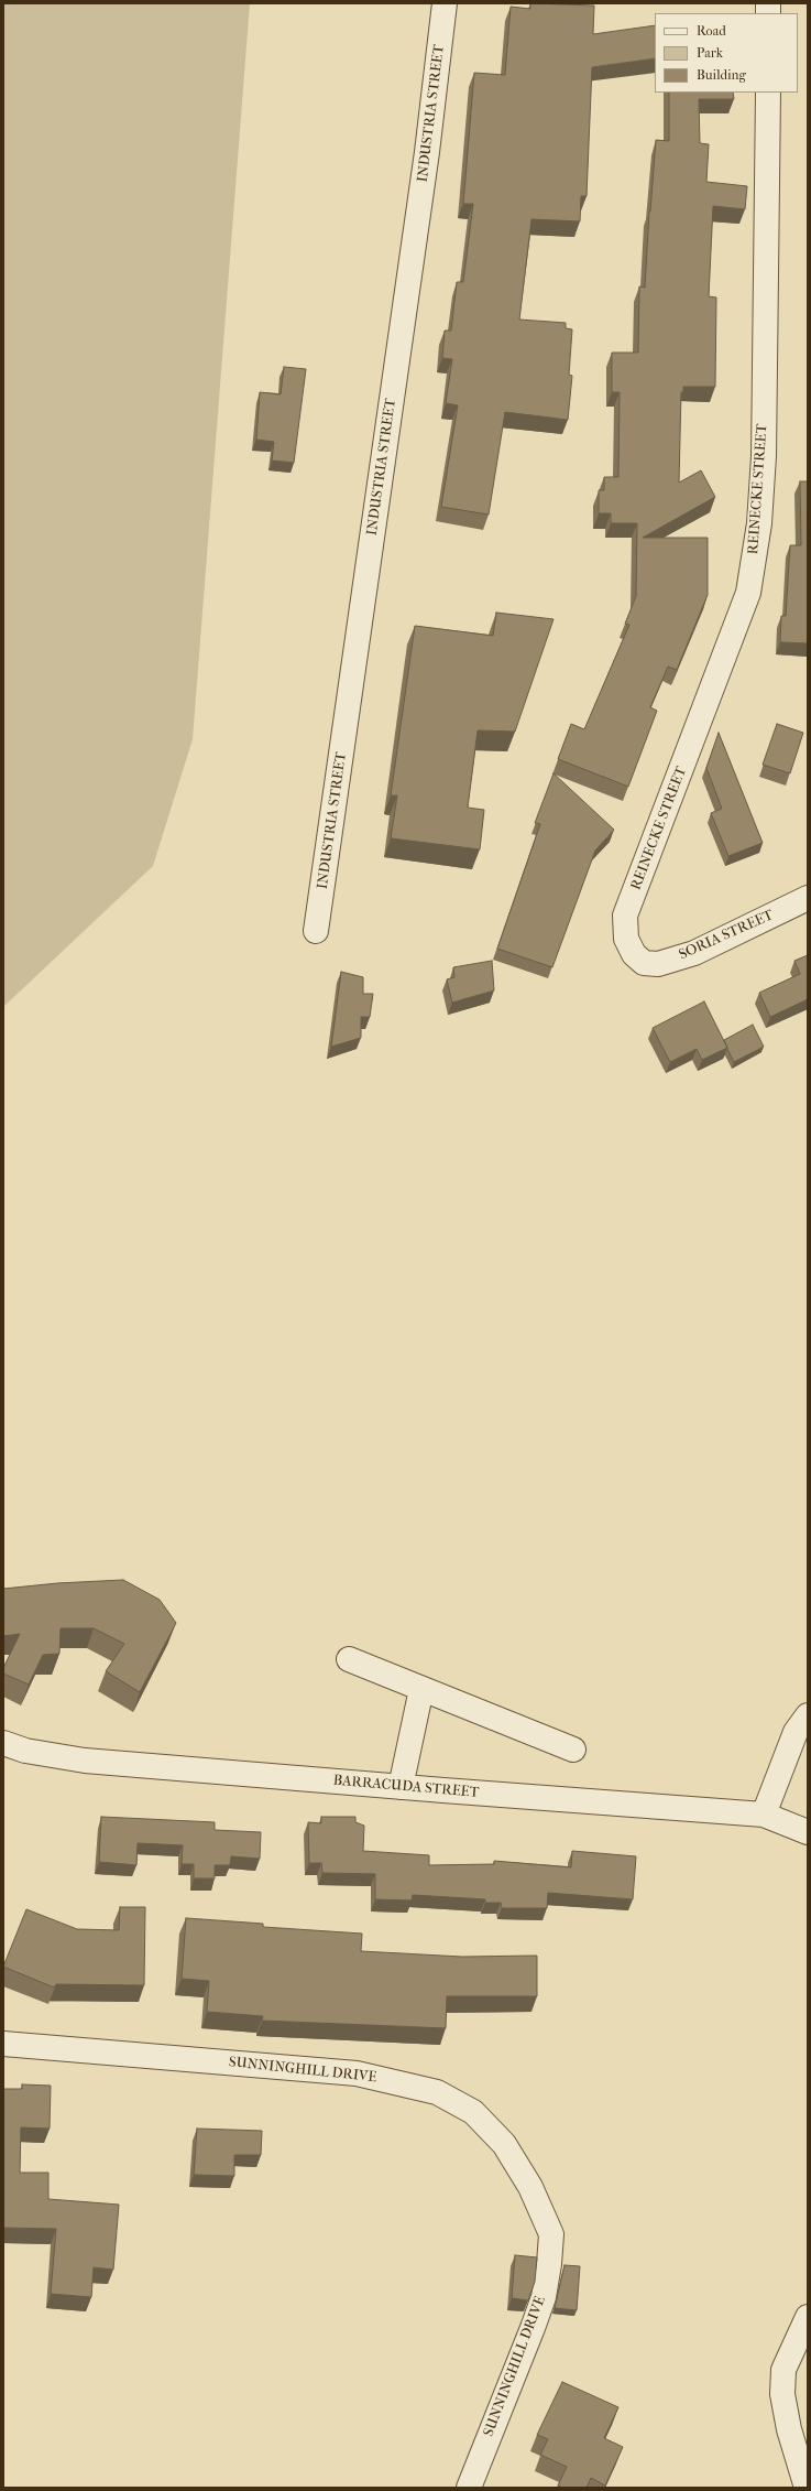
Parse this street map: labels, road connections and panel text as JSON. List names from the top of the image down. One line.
{"streets":{"street":["INDUSTRIA STREET","REINECKE STREET","SORIA STREET","BARRACUDA STREET","SUNNINGHILL DRIVE"]},"crossings":[["REINECKE STREET","SORIA STREET"]],"legend":["Road","Park","Building"]}
